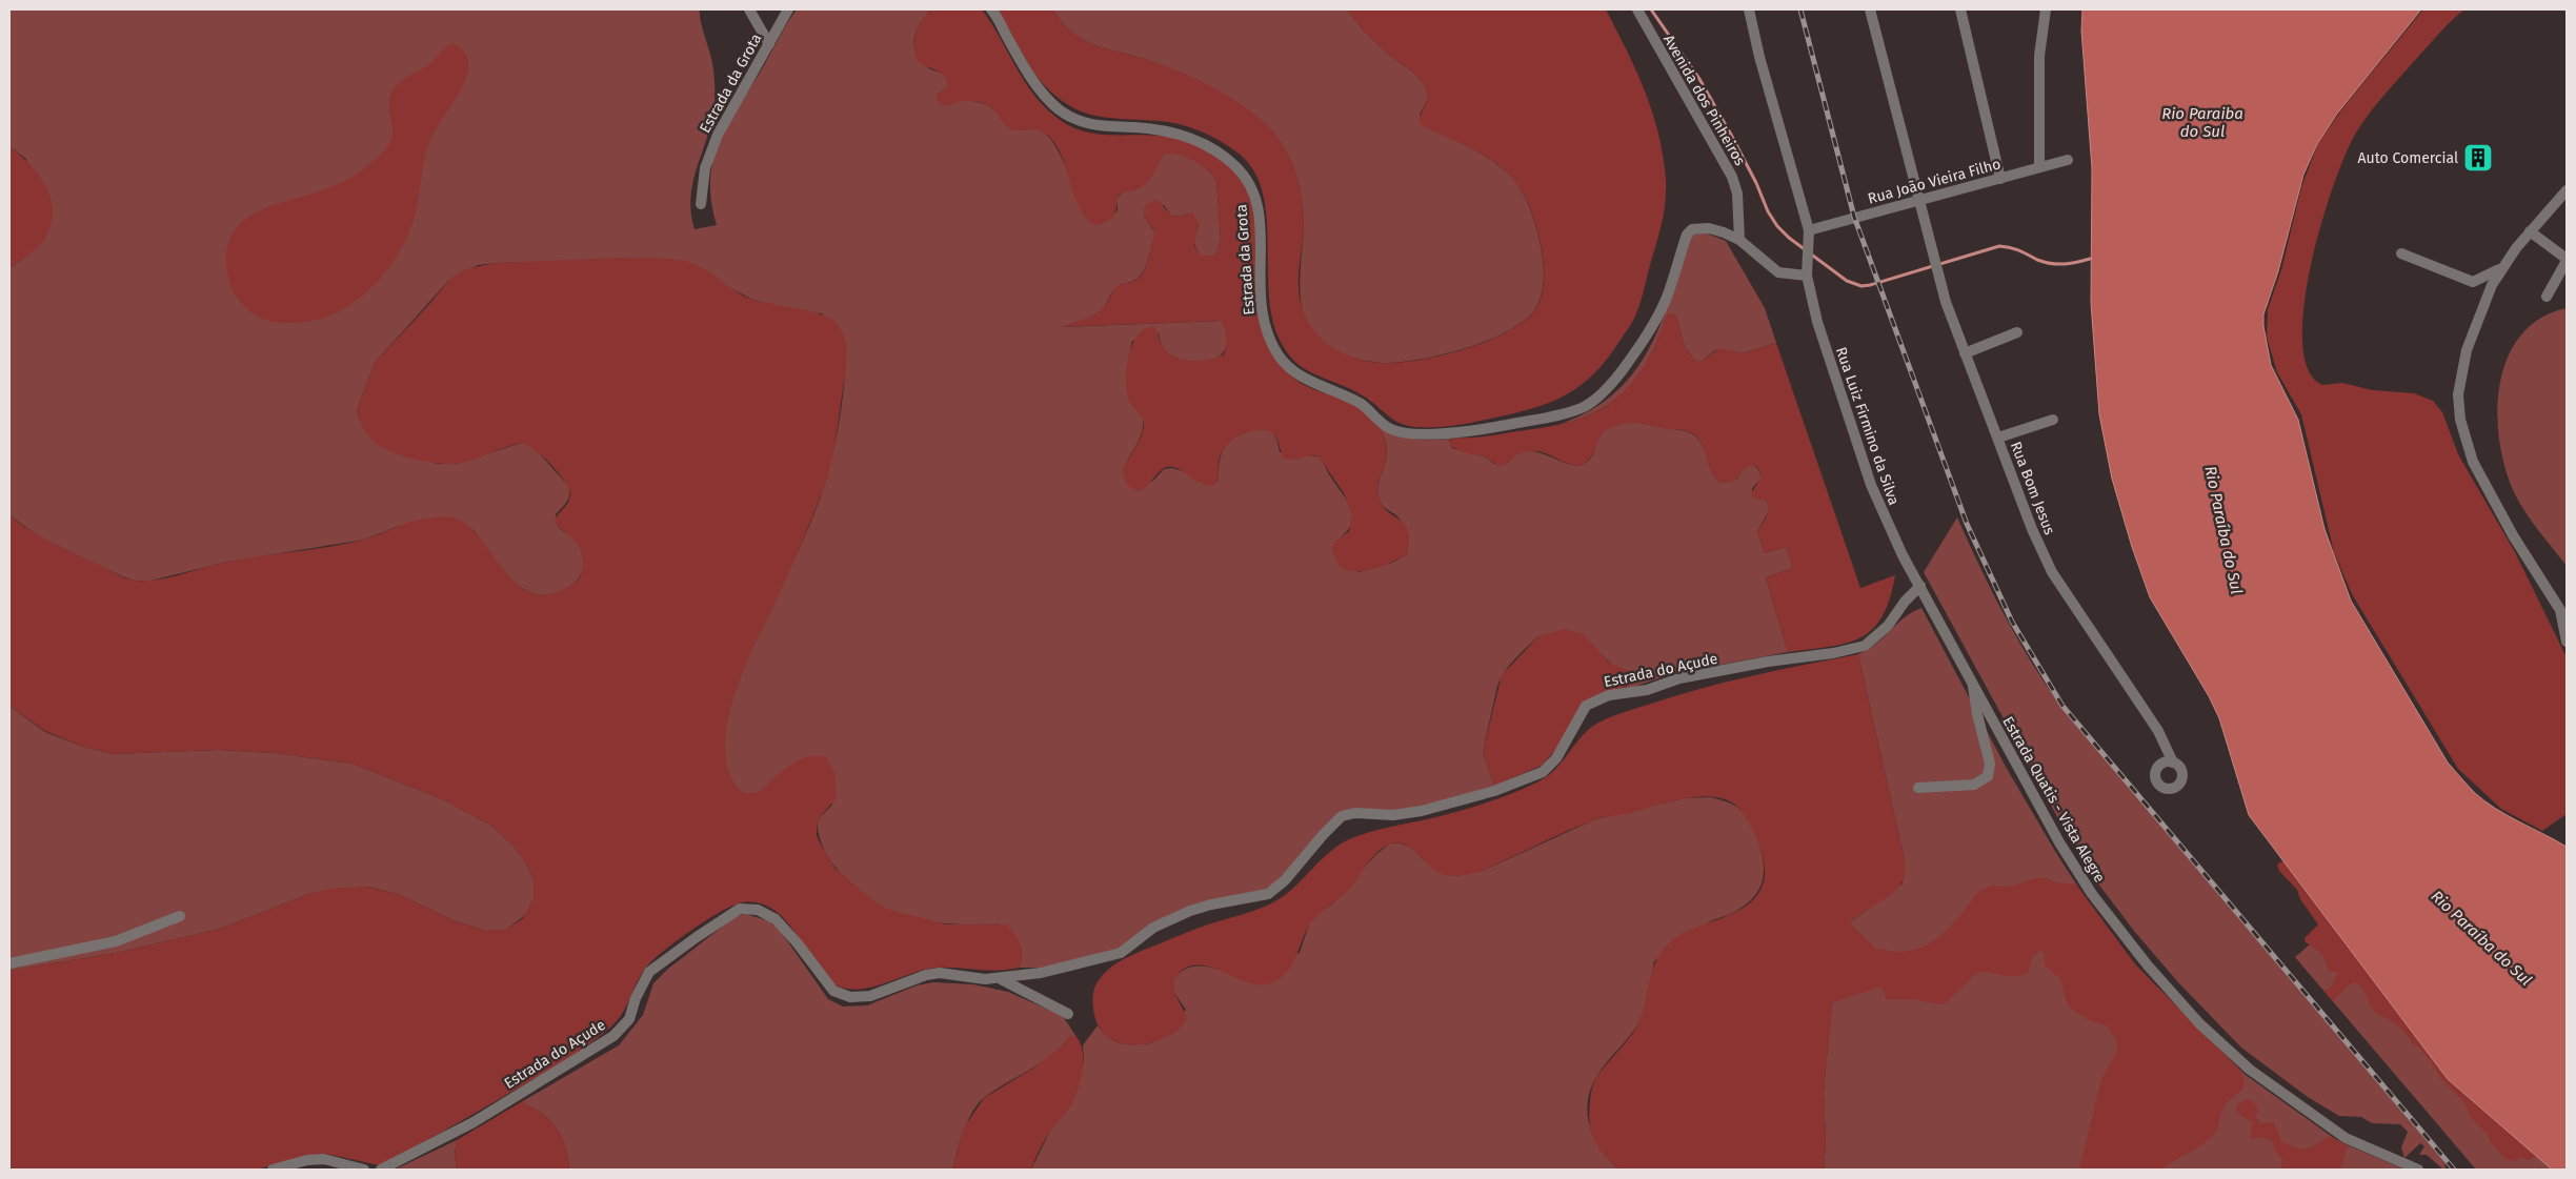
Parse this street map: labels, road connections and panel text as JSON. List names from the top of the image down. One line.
{"streets":{"street":["Estrada da Grota","Avenida dos Pinheiros","Rua João Vieira Filho","Rua Luiz Firmino da Silva","Rua Bom Jesus","Estrada do Açude","Estrada Quatis - Vista Alegre"]},"crossings":[["Estrada da Grota","Avenida dos Pinheiros"],["Rua João Vieira Filho","Rua Luiz Firmino da Silva"],["Rua João Vieira Filho","Rua Bom Jesus"],["Rua Luiz Firmino da Silva","Estrada do Açude"],["Rua Luiz Firmino da Silva","Estrada Quatis - Vista Alegre"],["Estrada do Açude","Estrada Quatis - Vista Alegre"]],"water":["Rio Paraiba do Sul","Rio Paraíba do Sul"],"places":{"building":["Auto Comercial"]}}
